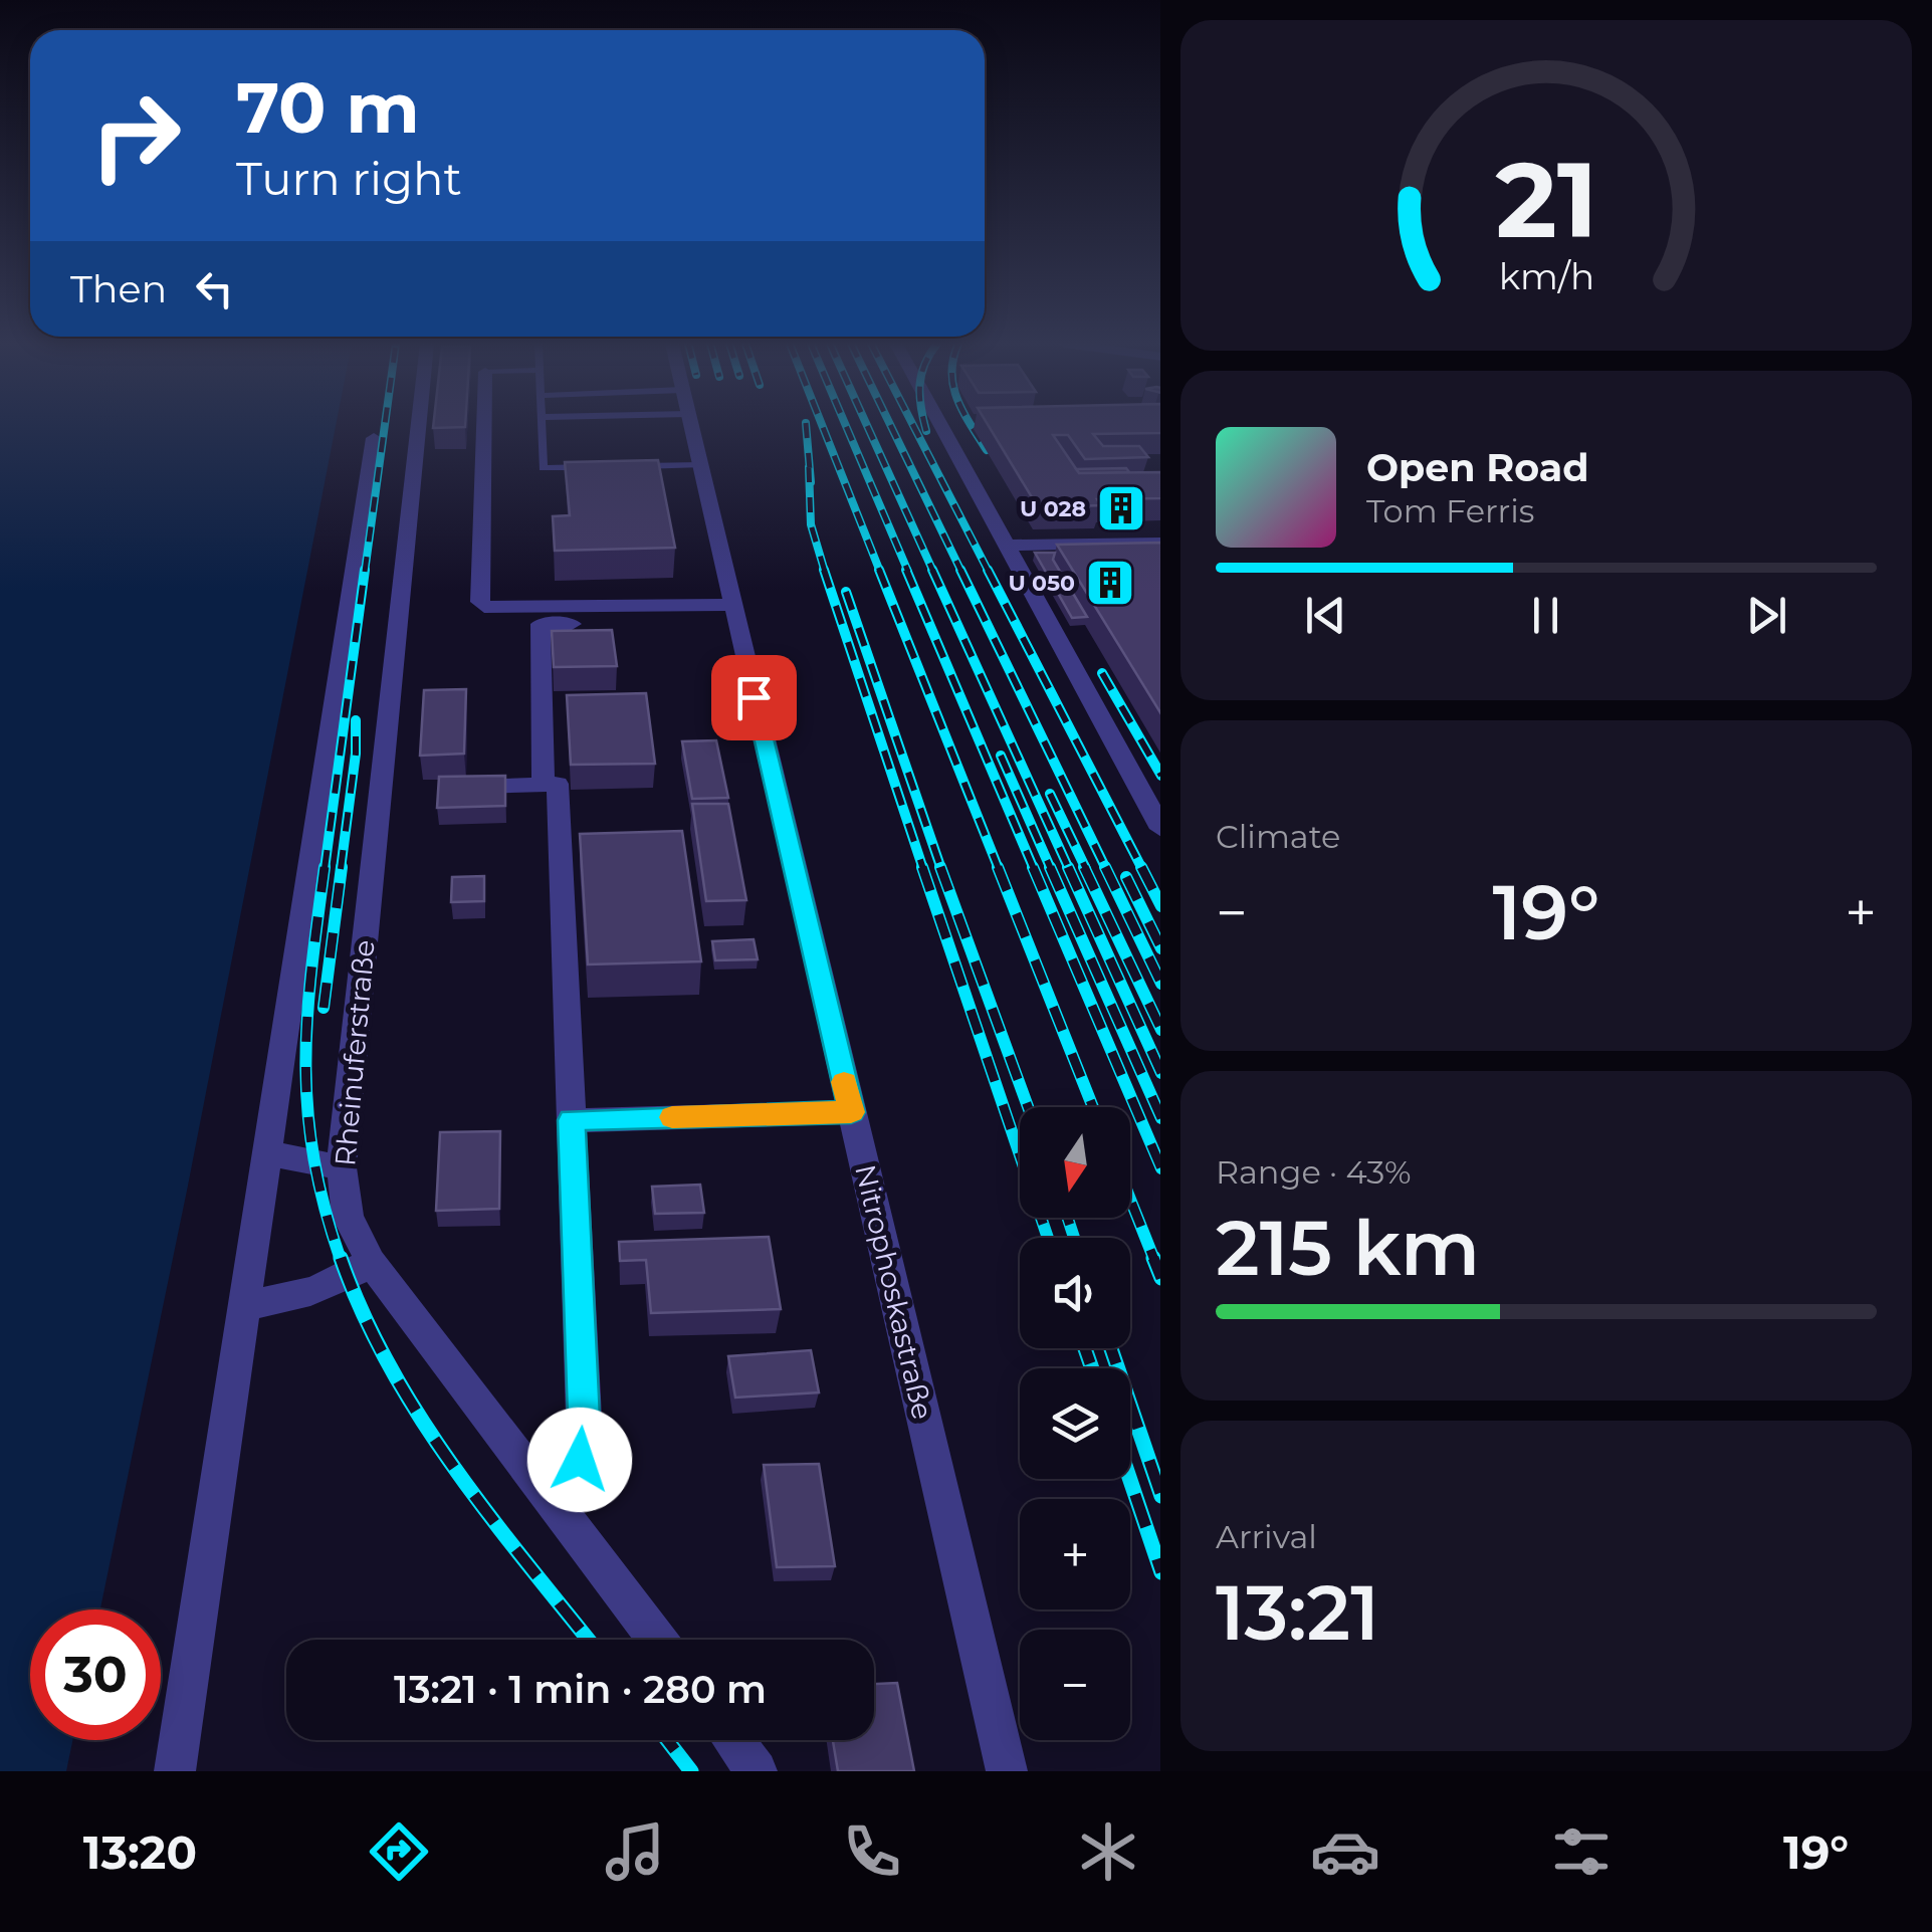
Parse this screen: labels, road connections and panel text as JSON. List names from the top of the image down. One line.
{"streets":{"street":["Rheinuferstraße","Nitrophoskastraße"]},"places":{"building":["U 028","U 050"]},"north":"bottom","page":{"turn":["70 m","Turn right"],"then":"Then","song":["Open Road","Tom Ferris"],"tile":["Climate",["Range · 43%","215 km"],["Arrival","13:21"]],"heat":["−","19°","+"],"map_buttons":["+","−"],"limit":"30","trip":"13:21 · 1 min · 280 m","tabs":["13:20","19°"],"gauge":["21","km/h"]}}
